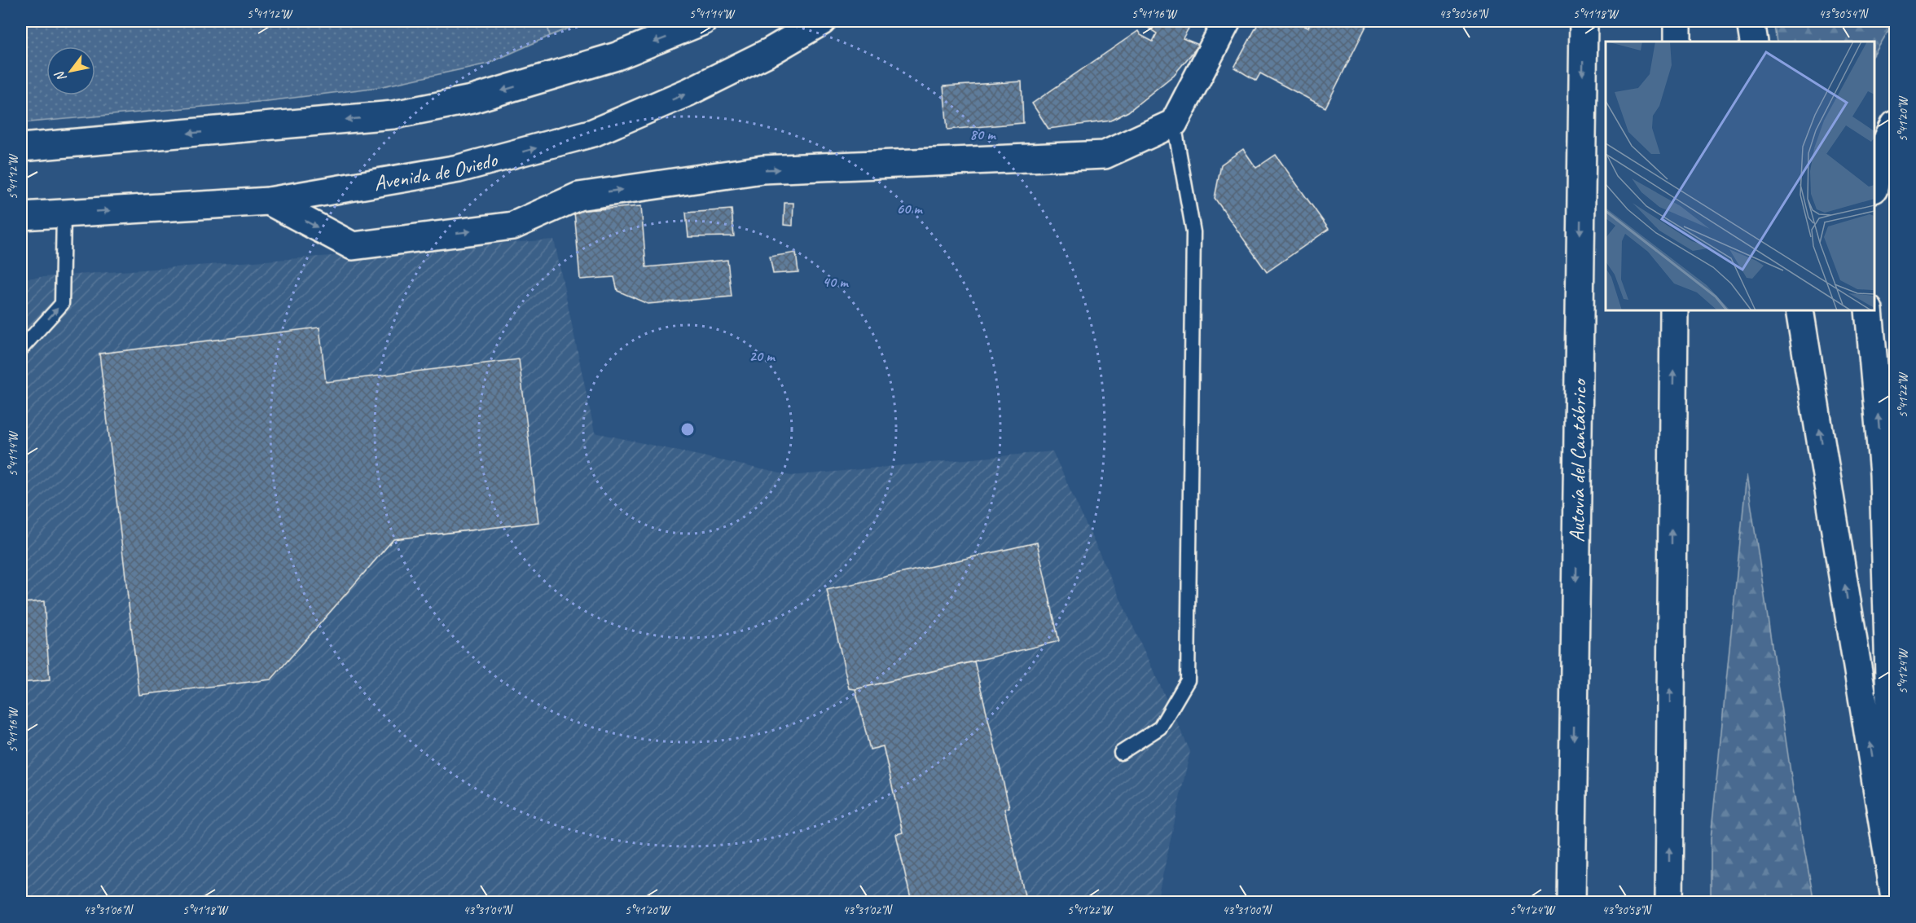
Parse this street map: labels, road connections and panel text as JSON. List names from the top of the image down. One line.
{"streets":{"main road":["Avenida de Oviedo","Autovía del Cantábrico"]},"north":"bottom left","coordinates":["5°41'12\"W","5°41'14\"W","5°41'16\"W","43°30'56\"N","5°41'18\"W","43°30'54\"N","5°41'20\"W","5°41'22\"W","5°41'24\"W","43°31'06\"N","43°31'04\"N","43°31'02\"N","43°31'00\"N","43°30'58\"N"],"rings":["80 m","60 m","40 m","20 m"]}
